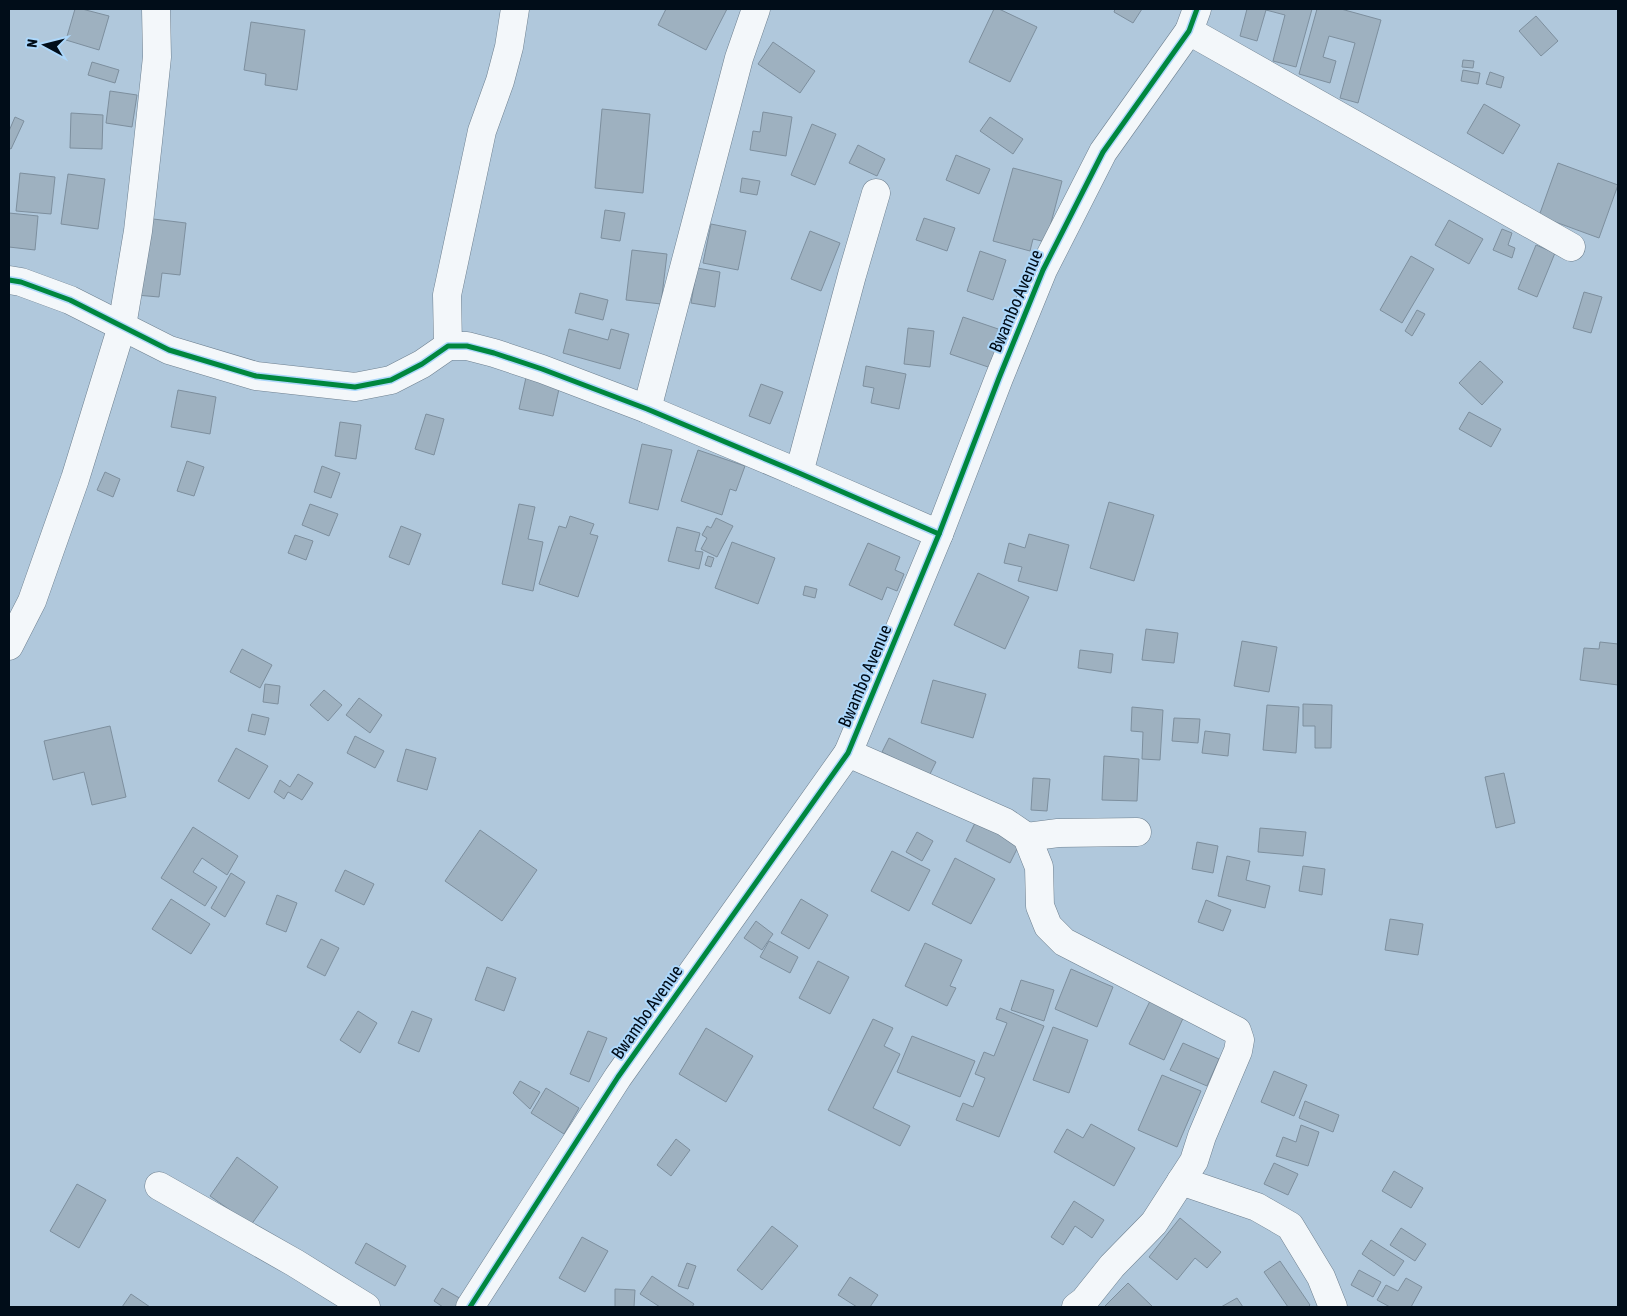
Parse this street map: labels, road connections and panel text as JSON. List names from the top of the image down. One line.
{"streets":{"street":["Bwambo Avenue"]},"north":"left"}
